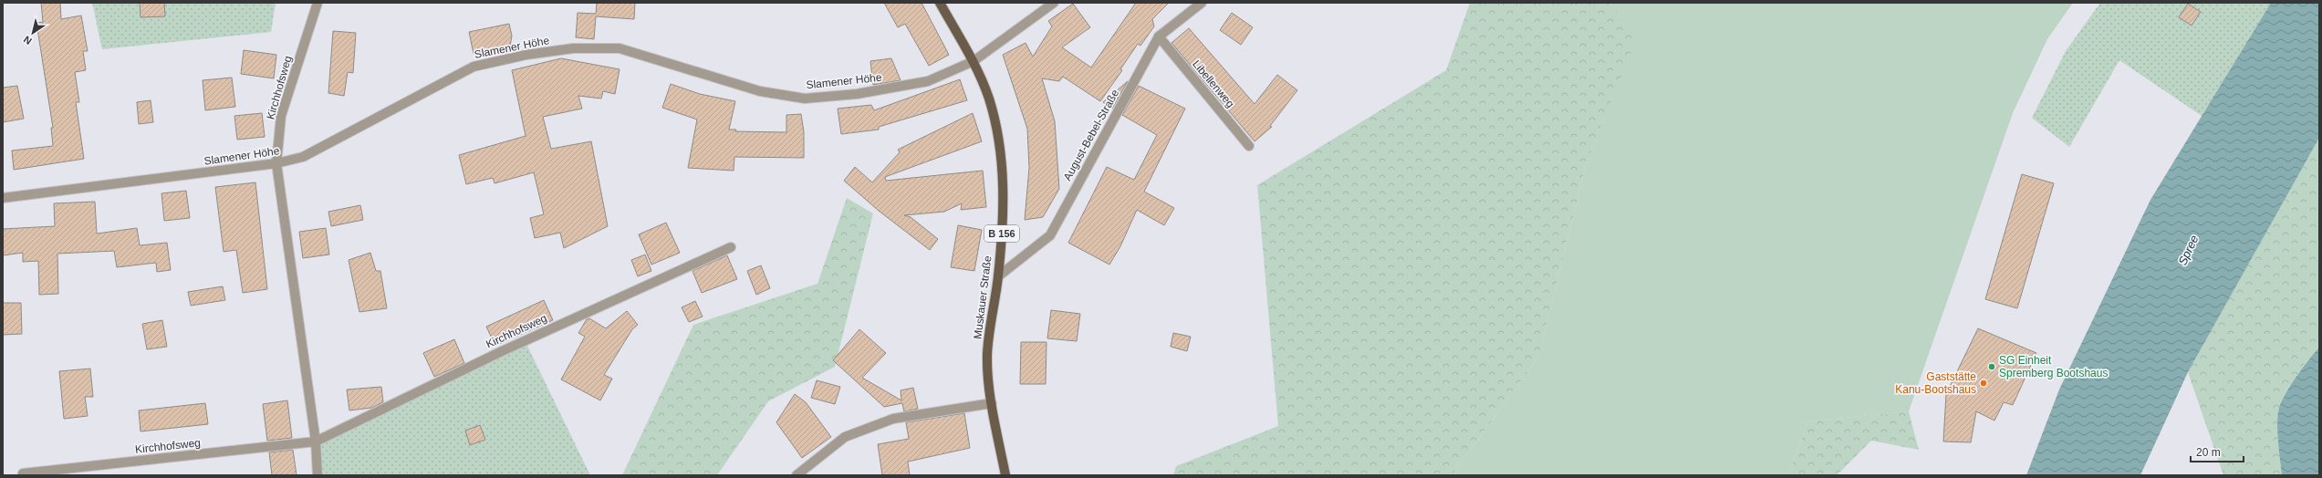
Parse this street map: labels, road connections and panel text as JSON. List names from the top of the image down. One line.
{"streets":{"main road":["B 156","Muskauer Straße"],"street":["Slamener Höhe","Libellenweg","Kirchhofsweg","August-Bebel-Straße"]},"crossings":[["Slamener Höhe","Kirchhofsweg"],["Slamener Höhe","Muskauer Straße"],["Libellenweg","August-Bebel-Straße"],["August-Bebel-Straße","Muskauer Straße"]],"water":["Spree"],"places":["SG Einheit Spremberg Bootshaus","Gaststätte Kanu-Bootshaus"],"scale_bar":"20 m","north":"bottom left"}
